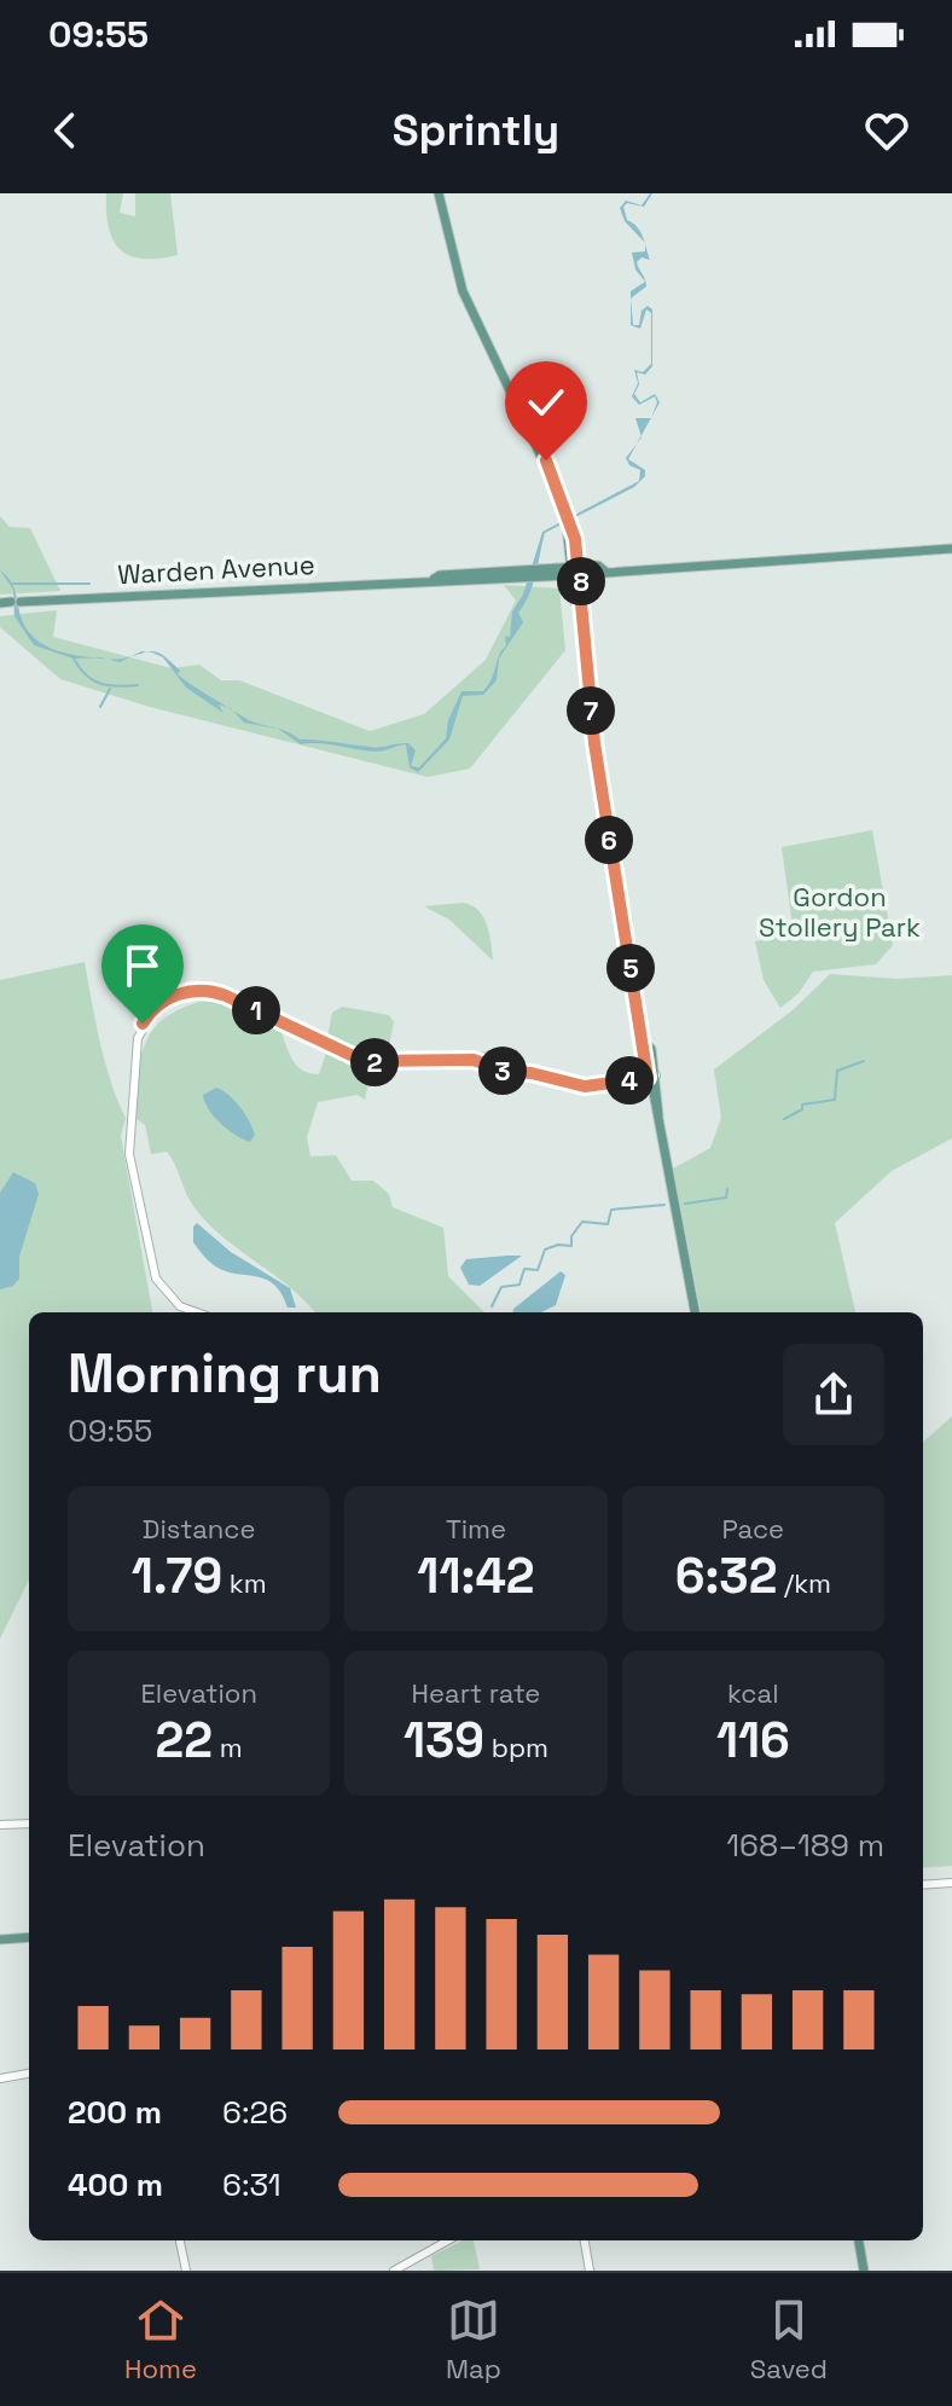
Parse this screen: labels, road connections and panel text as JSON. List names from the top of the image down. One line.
{"streets":{"main road":["Warden Avenue"]},"parks":["Gordon Stollery Park"],"page":{"status":"09:55","header":"Sprintly","pins":["8","7","6","5","1","2","3","4"],"heading":["Morning run","09:55"],"stats":[["Distance","1.79 km"],["Time","11:42"],["Pace","6:32 /km"],["Elevation","22 m"],["Heart rate","139 bpm"],["kcal","116"]],"chart":["Elevation","168–189 m"],"list":[{"name":"200 m","note":"6:26"},{"name":"400 m","note":"6:31"}],"tabs":["Home","Map","Saved"]}}
